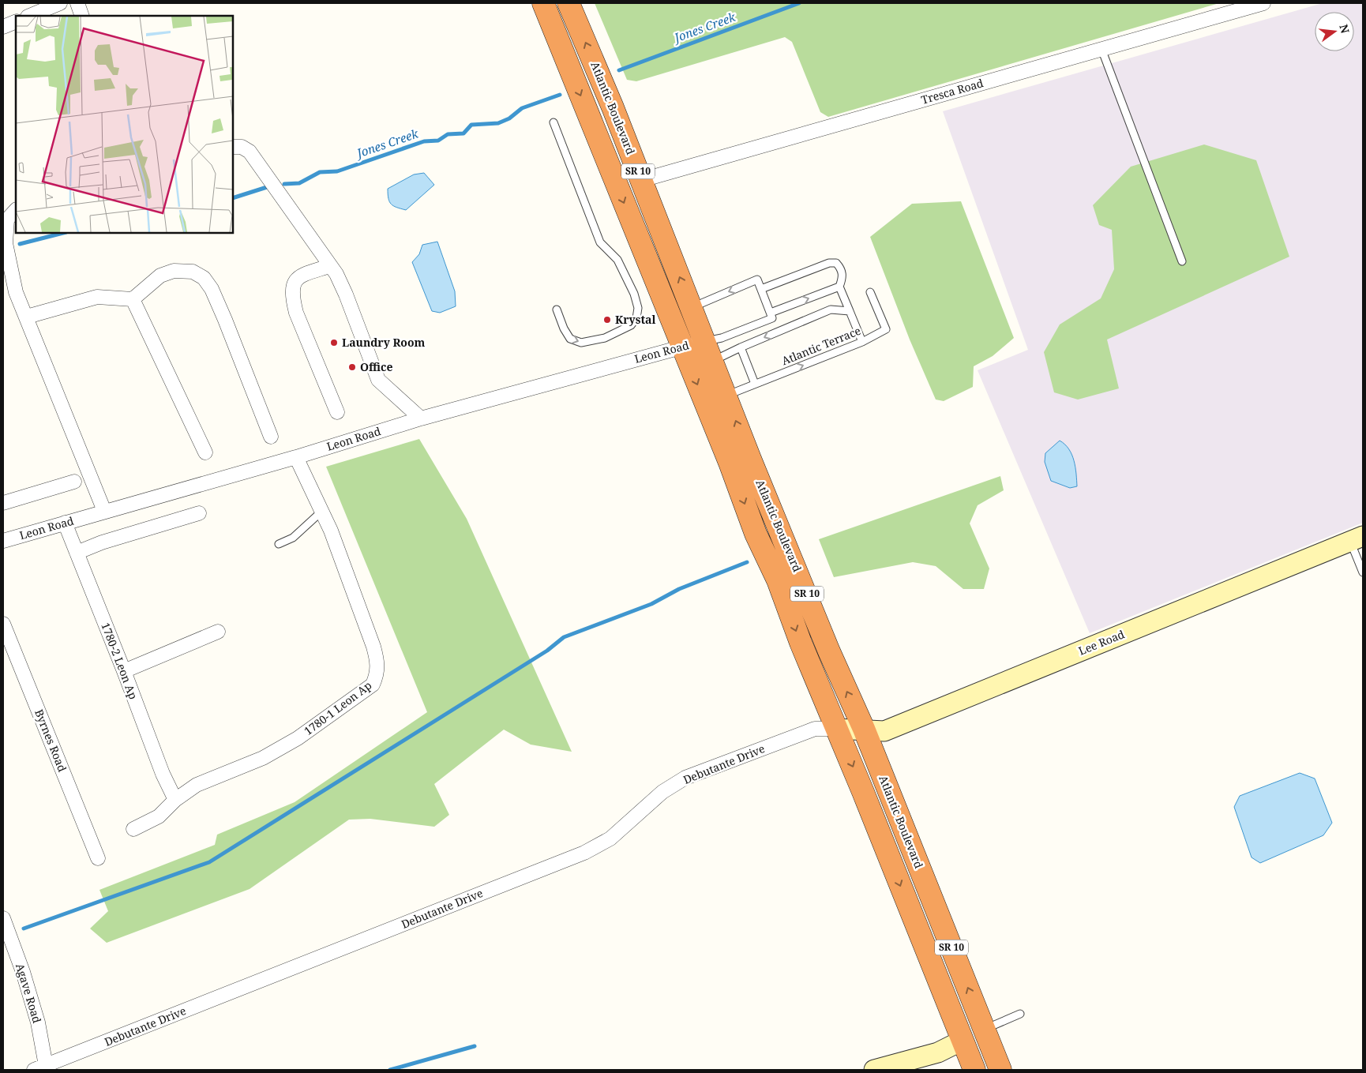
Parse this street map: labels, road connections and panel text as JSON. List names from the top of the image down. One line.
{"streets":{"highway":["Atlantic Boulevard","SR 10"],"street":["Tresca Road","Leon Road","Lee Road","1780-2 Leon Ap","1780-1 Leon Ap","Byrnes Road","Debutante Drive","Agave Road"],"lane":["Atlantic Terrace"]},"crossings":[["Tresca Road","Atlantic Boulevard"],["Atlantic Boulevard","Atlantic Terrace"],["Atlantic Boulevard","Leon Road"],["Atlantic Boulevard","Lee Road"],["Atlantic Boulevard","Debutante Drive"],["Leon Road","1780-2 Leon Ap"],["Leon Road","1780-1 Leon Ap"],["Lee Road","Debutante Drive"],["1780-2 Leon Ap","1780-1 Leon Ap"],["Debutante Drive","Agave Road"]],"water":["Jones Creek"],"places":["Krystal","Laundry Room","Office"],"north":"right"}
